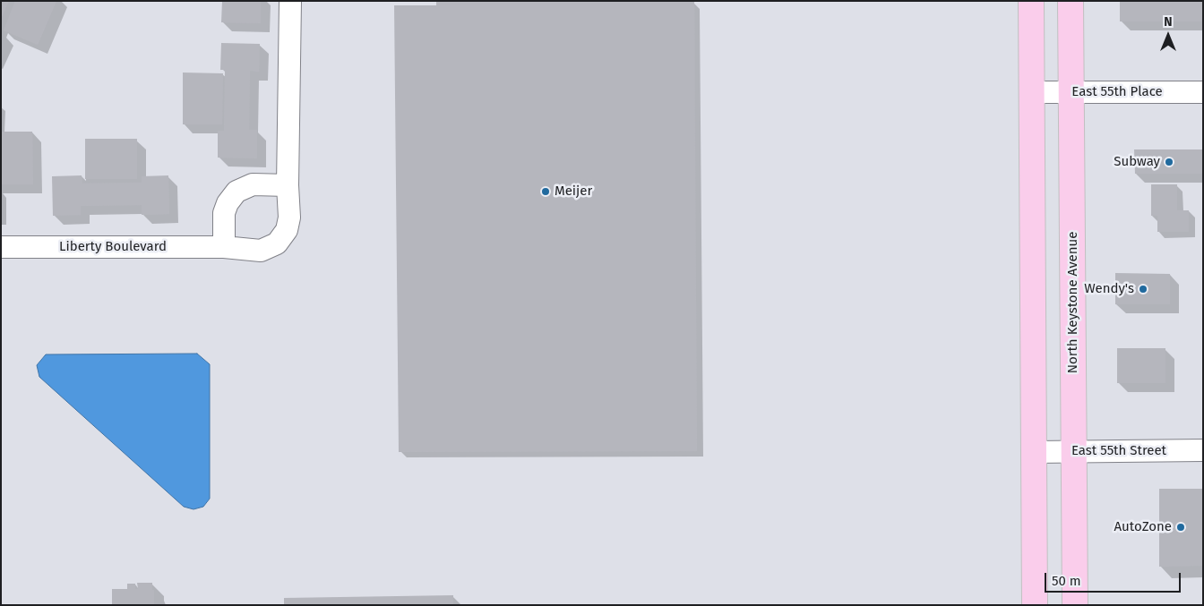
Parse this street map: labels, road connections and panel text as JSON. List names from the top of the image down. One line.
{"streets":{"main road":["North Keystone Avenue"],"street":["East 55th Place","Liberty Boulevard","East 55th Street"]},"crossings":[["East 55th Place","North Keystone Avenue"],["North Keystone Avenue","East 55th Street"]],"places":["Subway","Meijer","Wendy's","AutoZone"],"scale_bar":"50 m","north":"top"}
